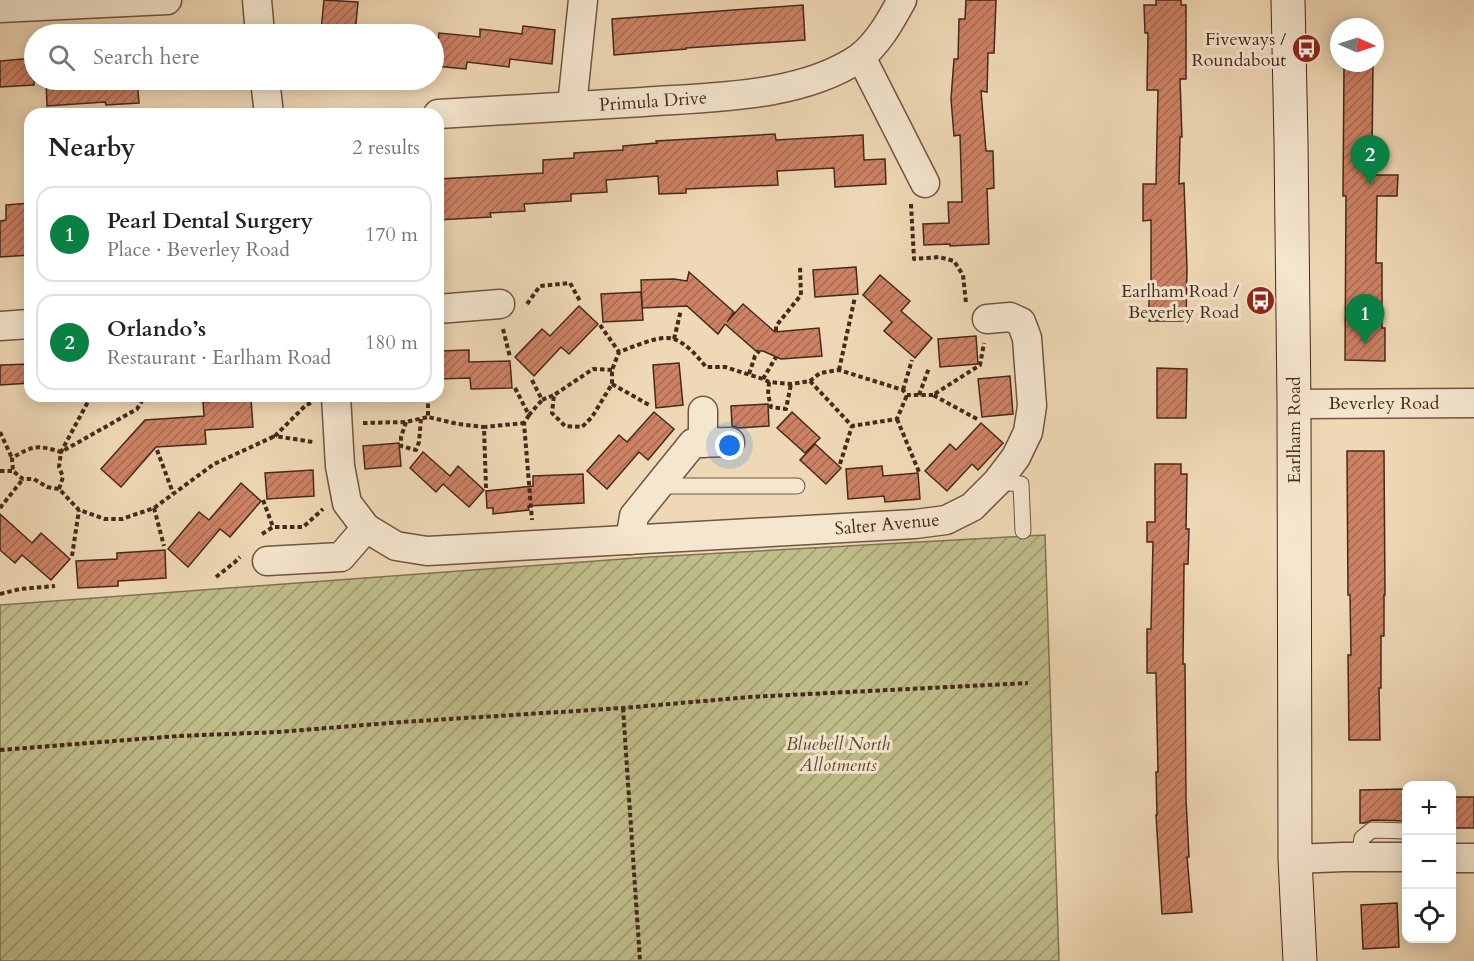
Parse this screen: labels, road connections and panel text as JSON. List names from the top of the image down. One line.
{"streets":{"main road":["Earlham Road"],"street":["Primula Drive","Beverley Road","Salter Avenue"]},"crossings":[["Beverley Road","Earlham Road"]],"parks":["Bluebell North Allotments"],"places":{"bus stop":["Fiveways / Roundabout","Earlham Road / Beverley Road"]},"north":"right","page":{"search":"Search here","heading":["Nearby","2 results"],"pins":["2","1"],"list":[{"mark":"1","name":"Pearl Dental Surgery","note":"Place · Beverley Road","value":"170 m"},{"mark":"2","name":"Orlando’s","note":"Restaurant · Earlham Road","value":"180 m"}],"map_buttons":["+","−"]}}
